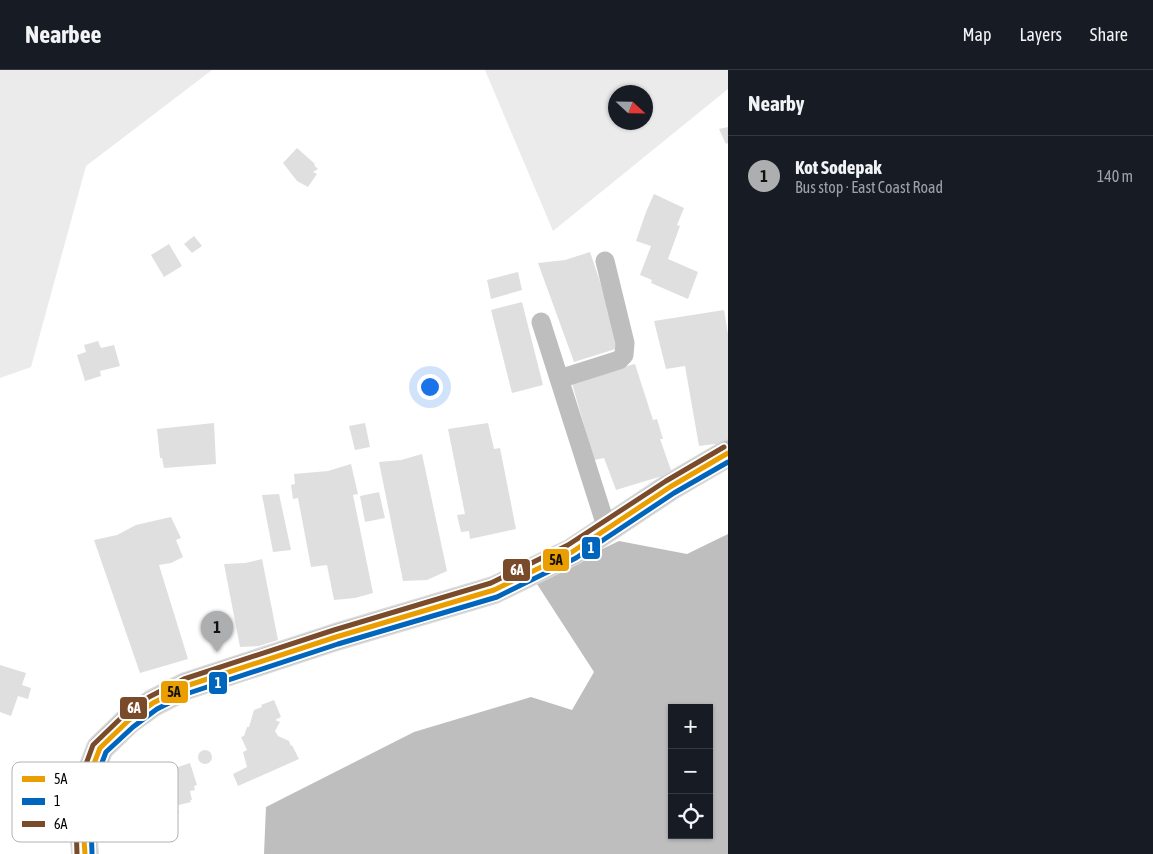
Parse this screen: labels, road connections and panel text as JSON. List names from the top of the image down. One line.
{"lines":["transit line 6A","transit line 5A","transit line 1"],"legend":["5A","1","6A"],"north":"right","page":{"header":"Nearbee","nav":["Map","Layers","Share"],"heading":"Nearby","list":[{"mark":"1","name":"Kot Sodepak","note":"Bus stop · East Coast Road","value":"140 m"}],"pins":"1","map_buttons":["+","−"]}}
